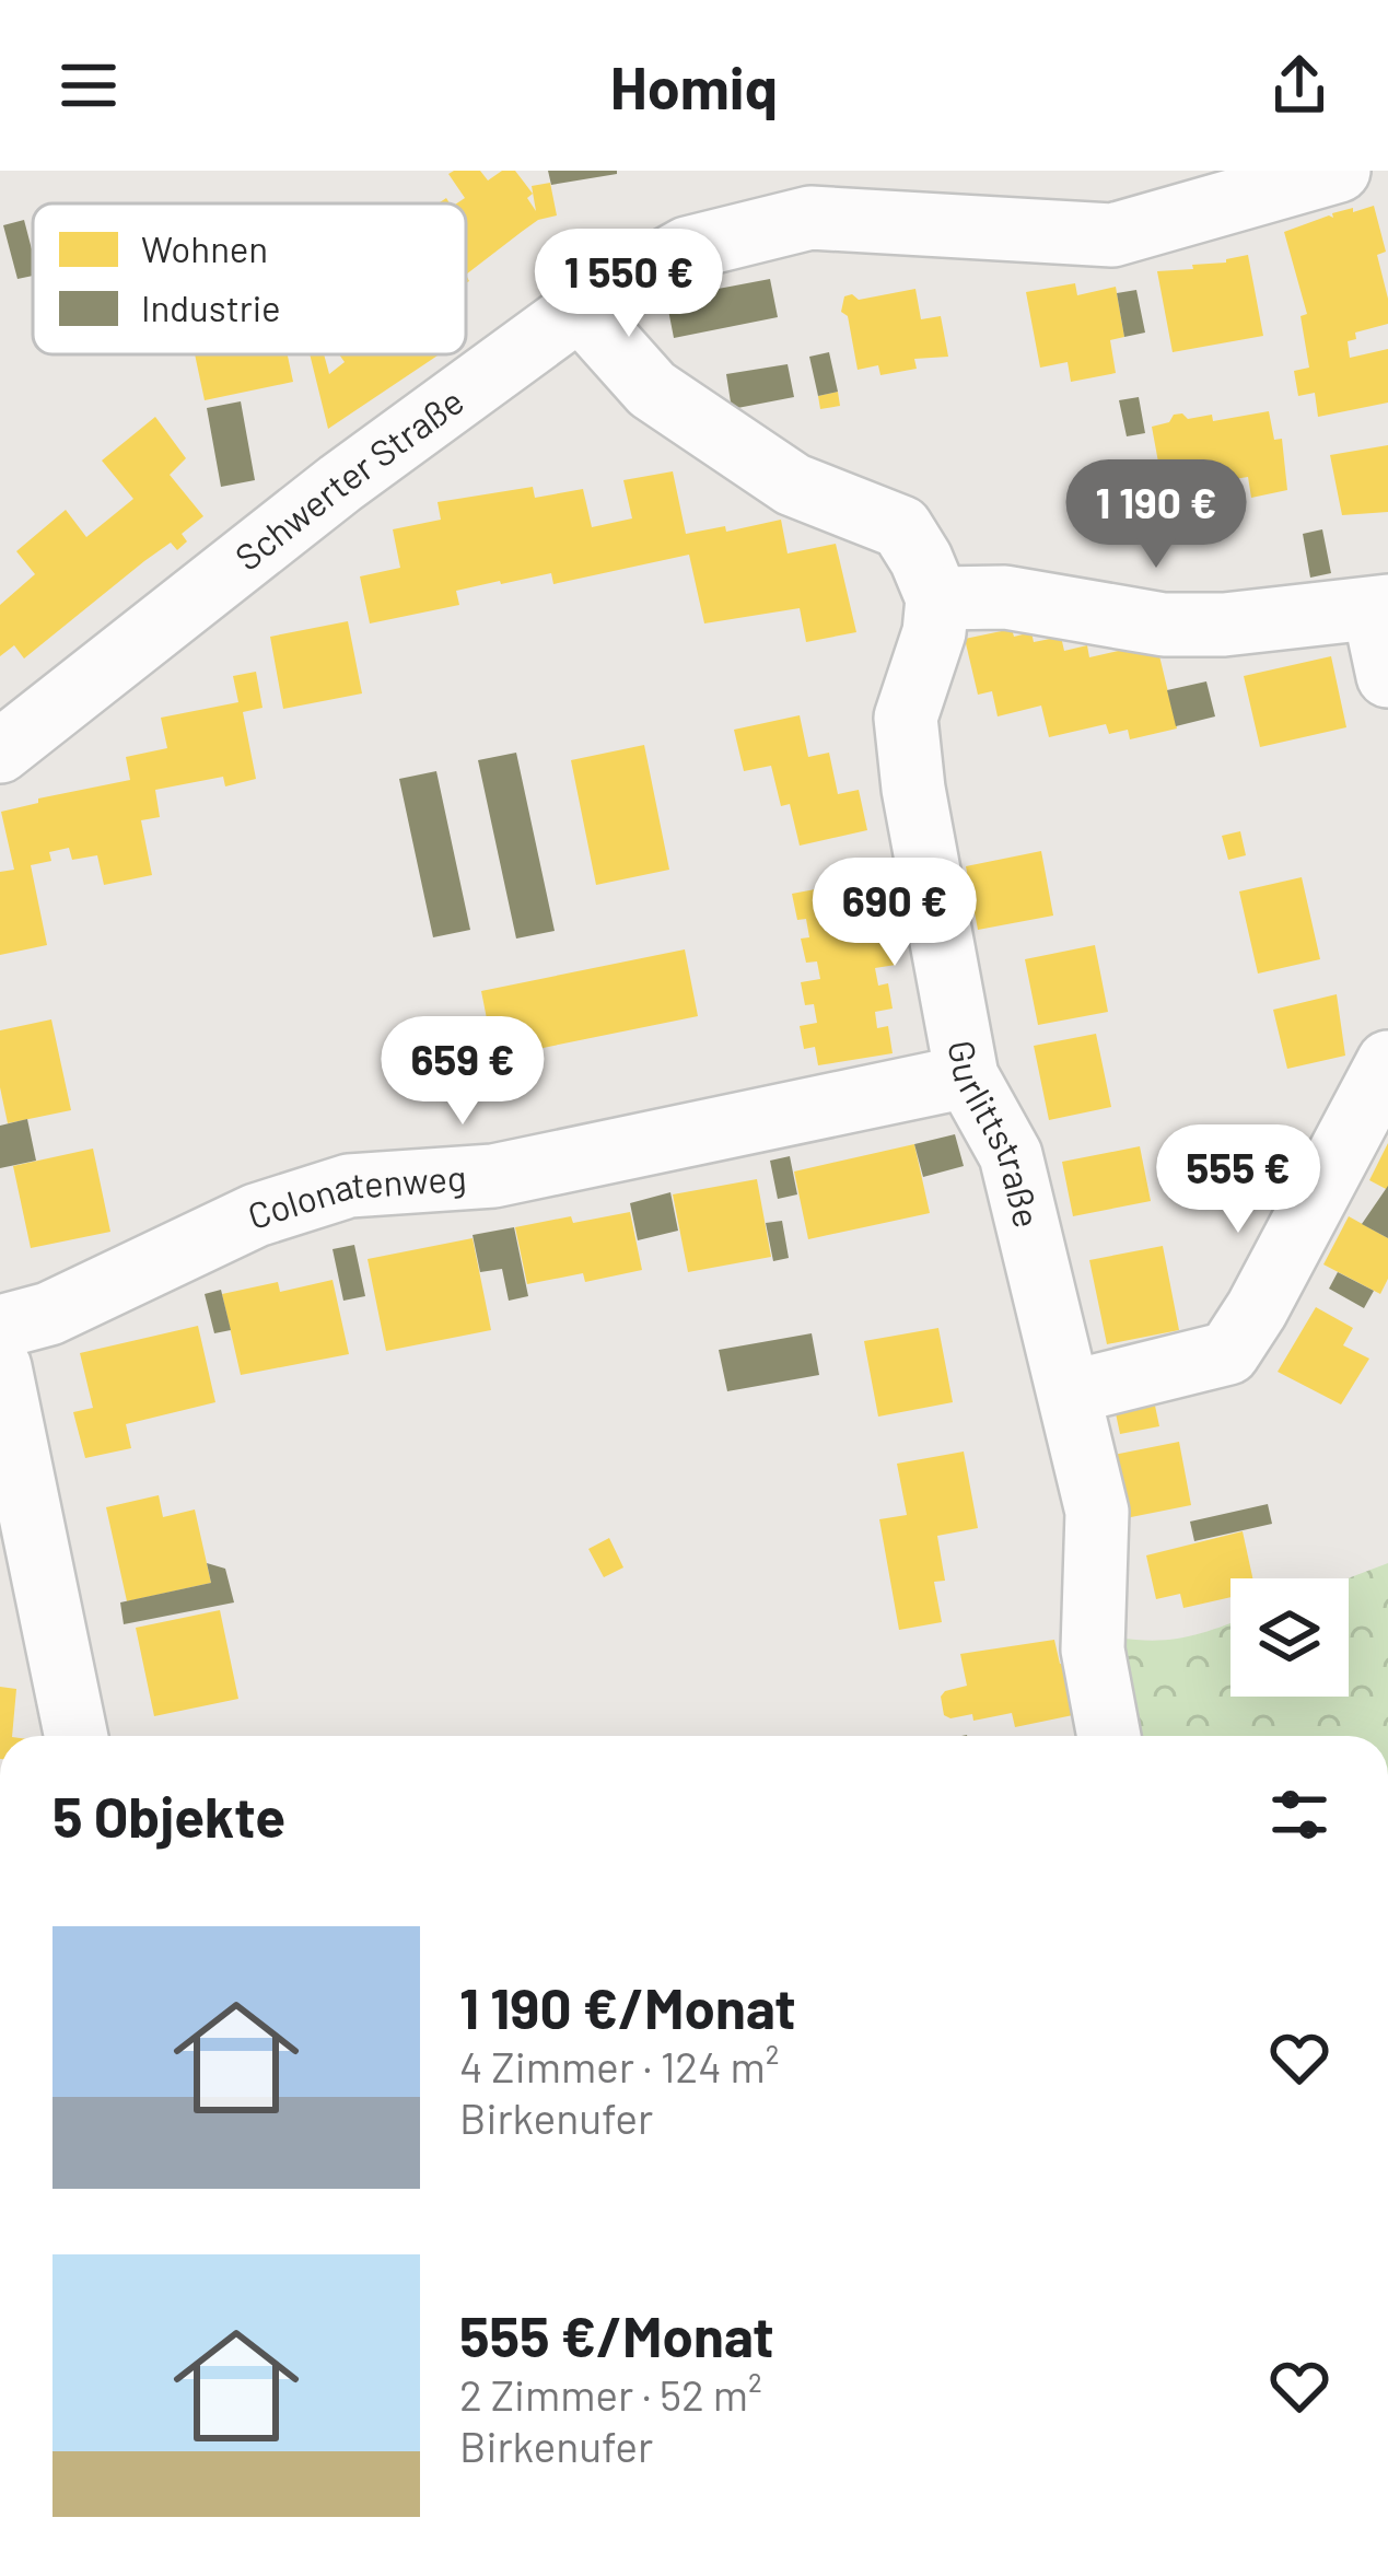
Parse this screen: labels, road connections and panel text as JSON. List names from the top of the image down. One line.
{"streets":{"street":["Schwerter Straße","Gurlittstraße","Colonatenweg"]},"crossings":[["Gurlittstraße","Colonatenweg"]],"legend":["Wohnen","Industrie"],"page":{"header":"Homiq","price":["1 550 €","1 190 €","690 €","659 €","555 €"],"heading":"5 Objekte","list":[{"name":"1 190 €/Monat","note":"4 Zimmer · 124 m² · Birkenufer"},{"name":"555 €/Monat","note":"2 Zimmer · 52 m² · Birkenufer"}]}}
